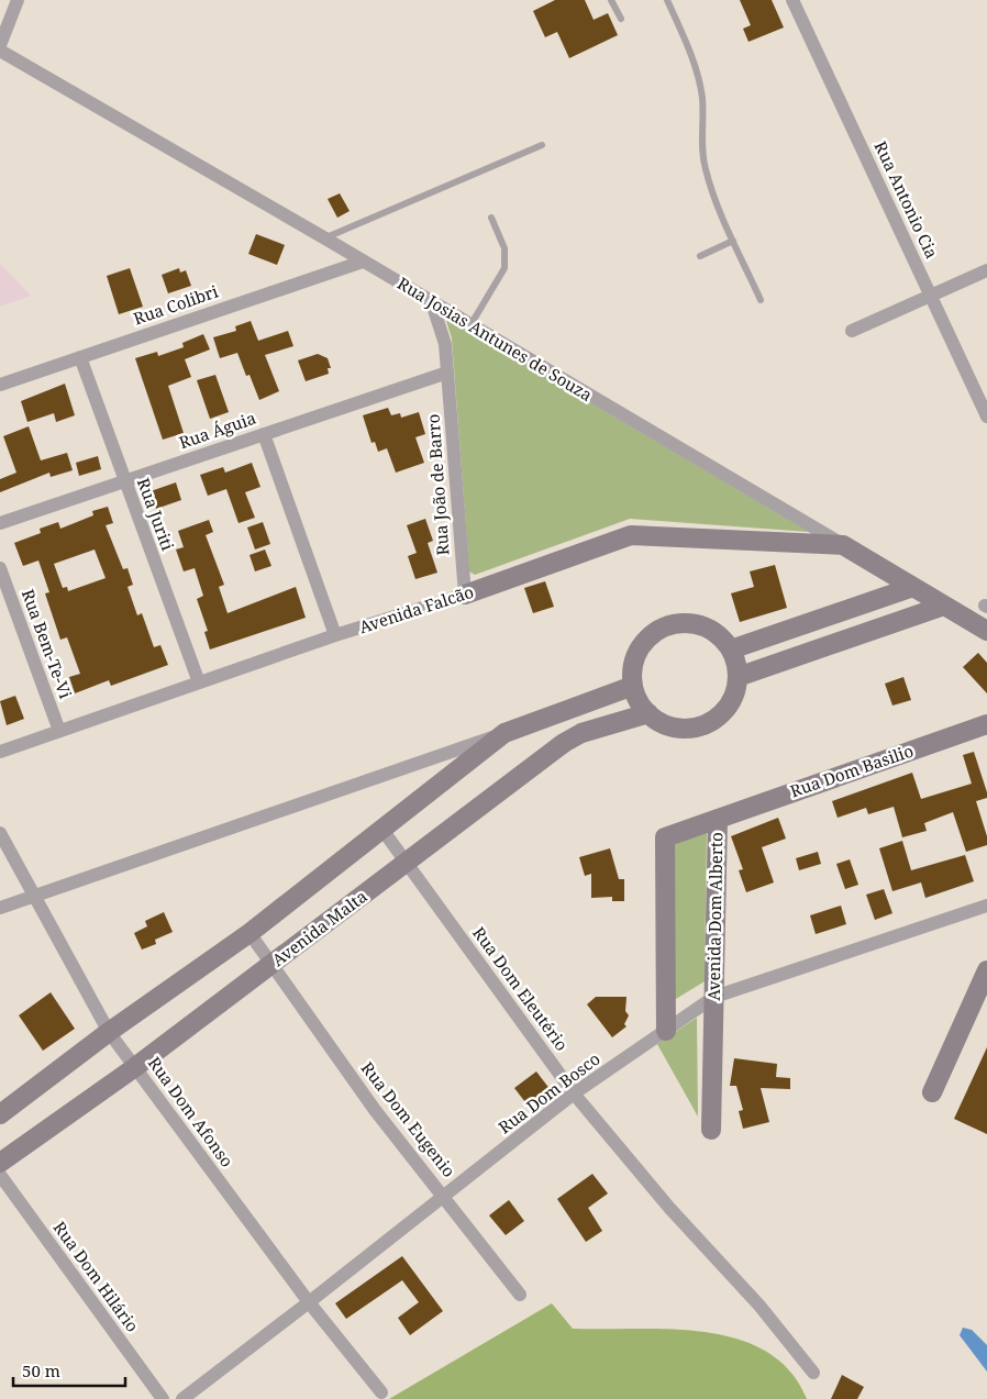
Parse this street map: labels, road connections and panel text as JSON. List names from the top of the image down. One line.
{"streets":{"street":["Rua Antonio Cia","Rua Colibri","Rua Josias Antunes de Souza","Rua Águia","Rua João de Barro","Rua Juriti","Avenida Falcão","Rua Bem-Te-Vi","Rua Dom Basilio","Avenida Dom Alberto","Avenida Malta","Rua Dom Eleutério","Rua Dom Bosco","Rua Dom Afonso","Rua Dom Eugenio","Rua Dom Hilário"]},"crossings":[["Rua Colibri","Rua Josias Antunes de Souza"],["Rua Colibri","Rua Juriti"],["Rua Josias Antunes de Souza","Rua João de Barro"],["Rua Josias Antunes de Souza","Avenida Falcão"],["Rua Águia","Rua João de Barro"],["Rua Águia","Rua Juriti"],["Rua João de Barro","Avenida Falcão"],["Rua Juriti","Avenida Falcão"],["Avenida Falcão","Rua Bem-Te-Vi"],["Rua Dom Basilio","Avenida Dom Alberto"],["Avenida Dom Alberto","Rua Dom Bosco"],["Avenida Malta","Rua Dom Eleutério"],["Avenida Malta","Rua Dom Afonso"],["Avenida Malta","Rua Dom Eugenio"],["Rua Dom Eleutério","Rua Dom Bosco"],["Rua Dom Bosco","Rua Dom Afonso"],["Rua Dom Bosco","Rua Dom Eugenio"]],"scale_bar":"50 m"}
